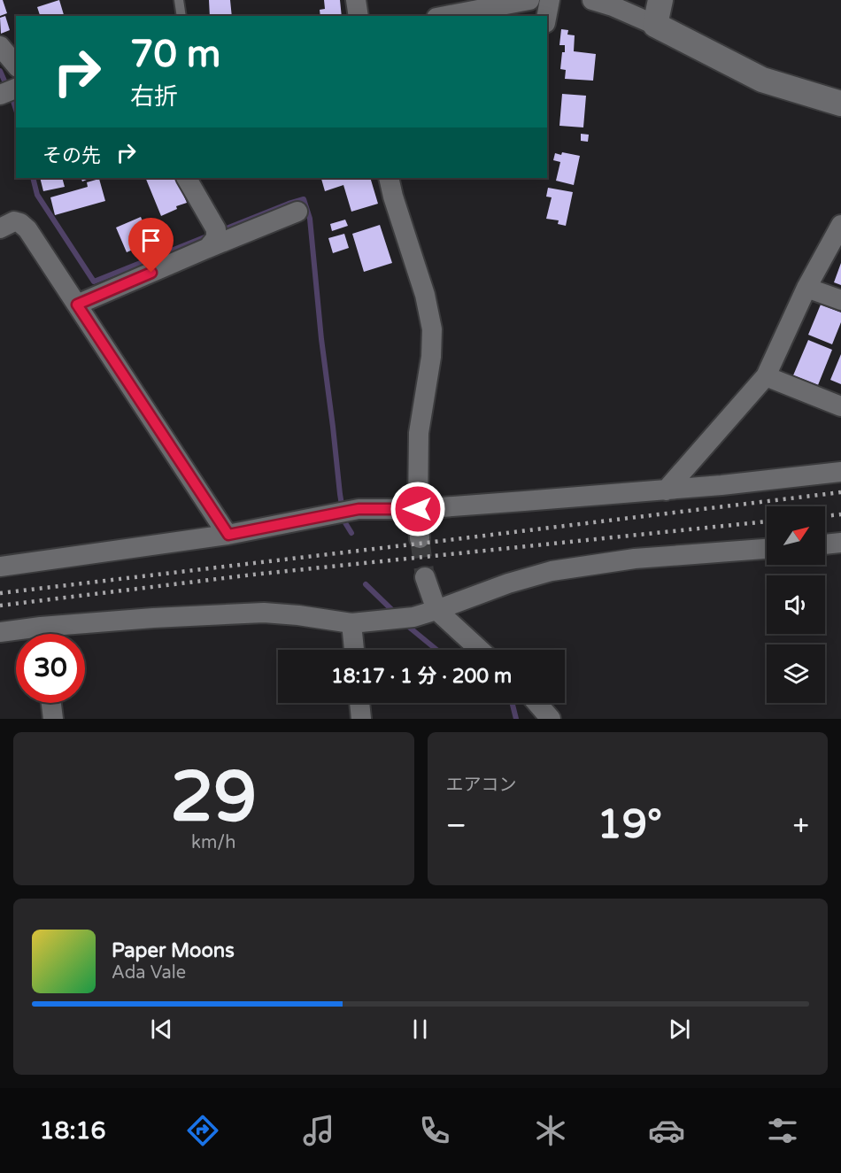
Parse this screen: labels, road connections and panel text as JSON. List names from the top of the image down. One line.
{"north":"top right","page":{"turn":["70 m","右折"],"then":"その先","limit":"30","trip":"18:17 · 1 分 · 200 m","tile":[["29","km/h"],"エアコン"],"heat":["−","19°","+"],"song":["Paper Moons","Ada Vale"],"tabs":"18:16"}}
